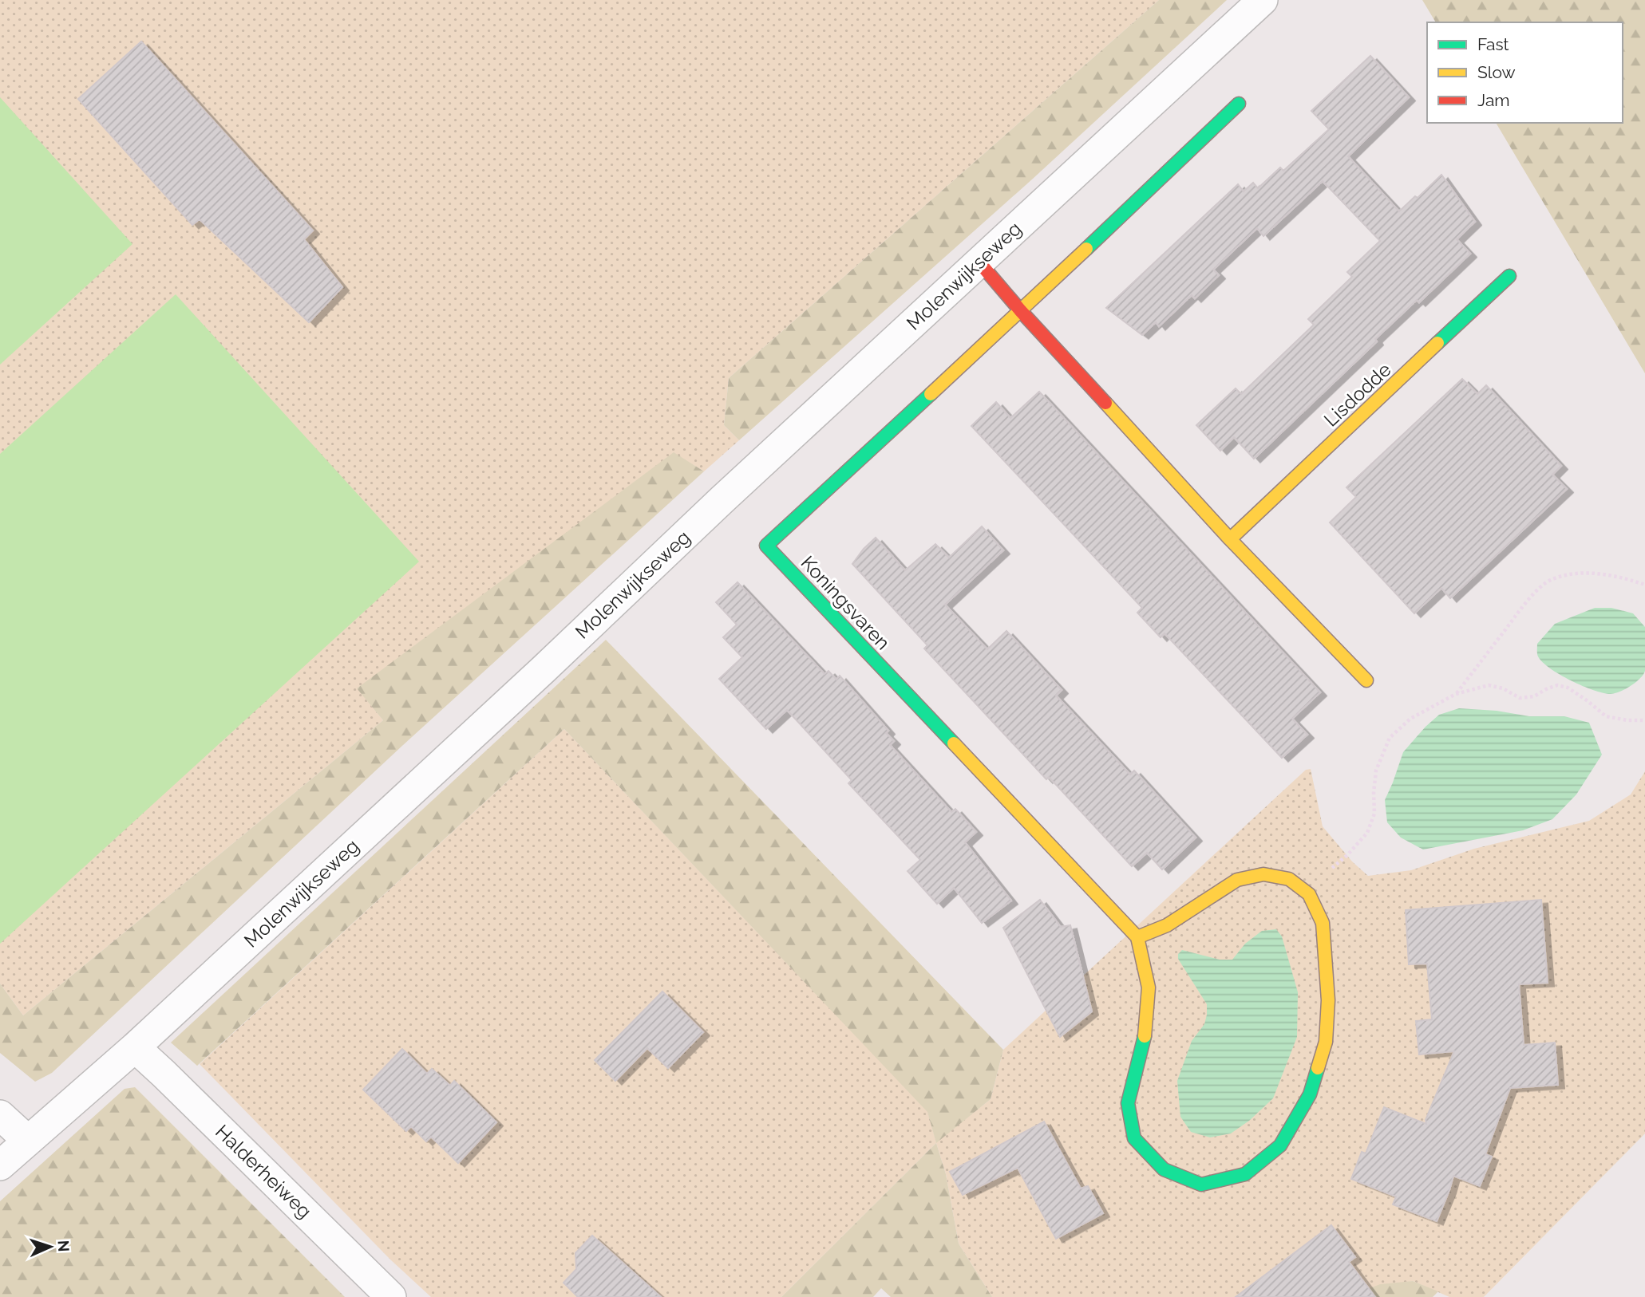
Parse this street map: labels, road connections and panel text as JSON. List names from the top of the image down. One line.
{"streets":{"street":["Molenwijkseweg","Lisdodde","Koningsvaren","Halderheiweg"]},"crossings":[["Molenwijkseweg","Halderheiweg"]],"legend":["Fast","Slow","Jam"],"north":"right"}
